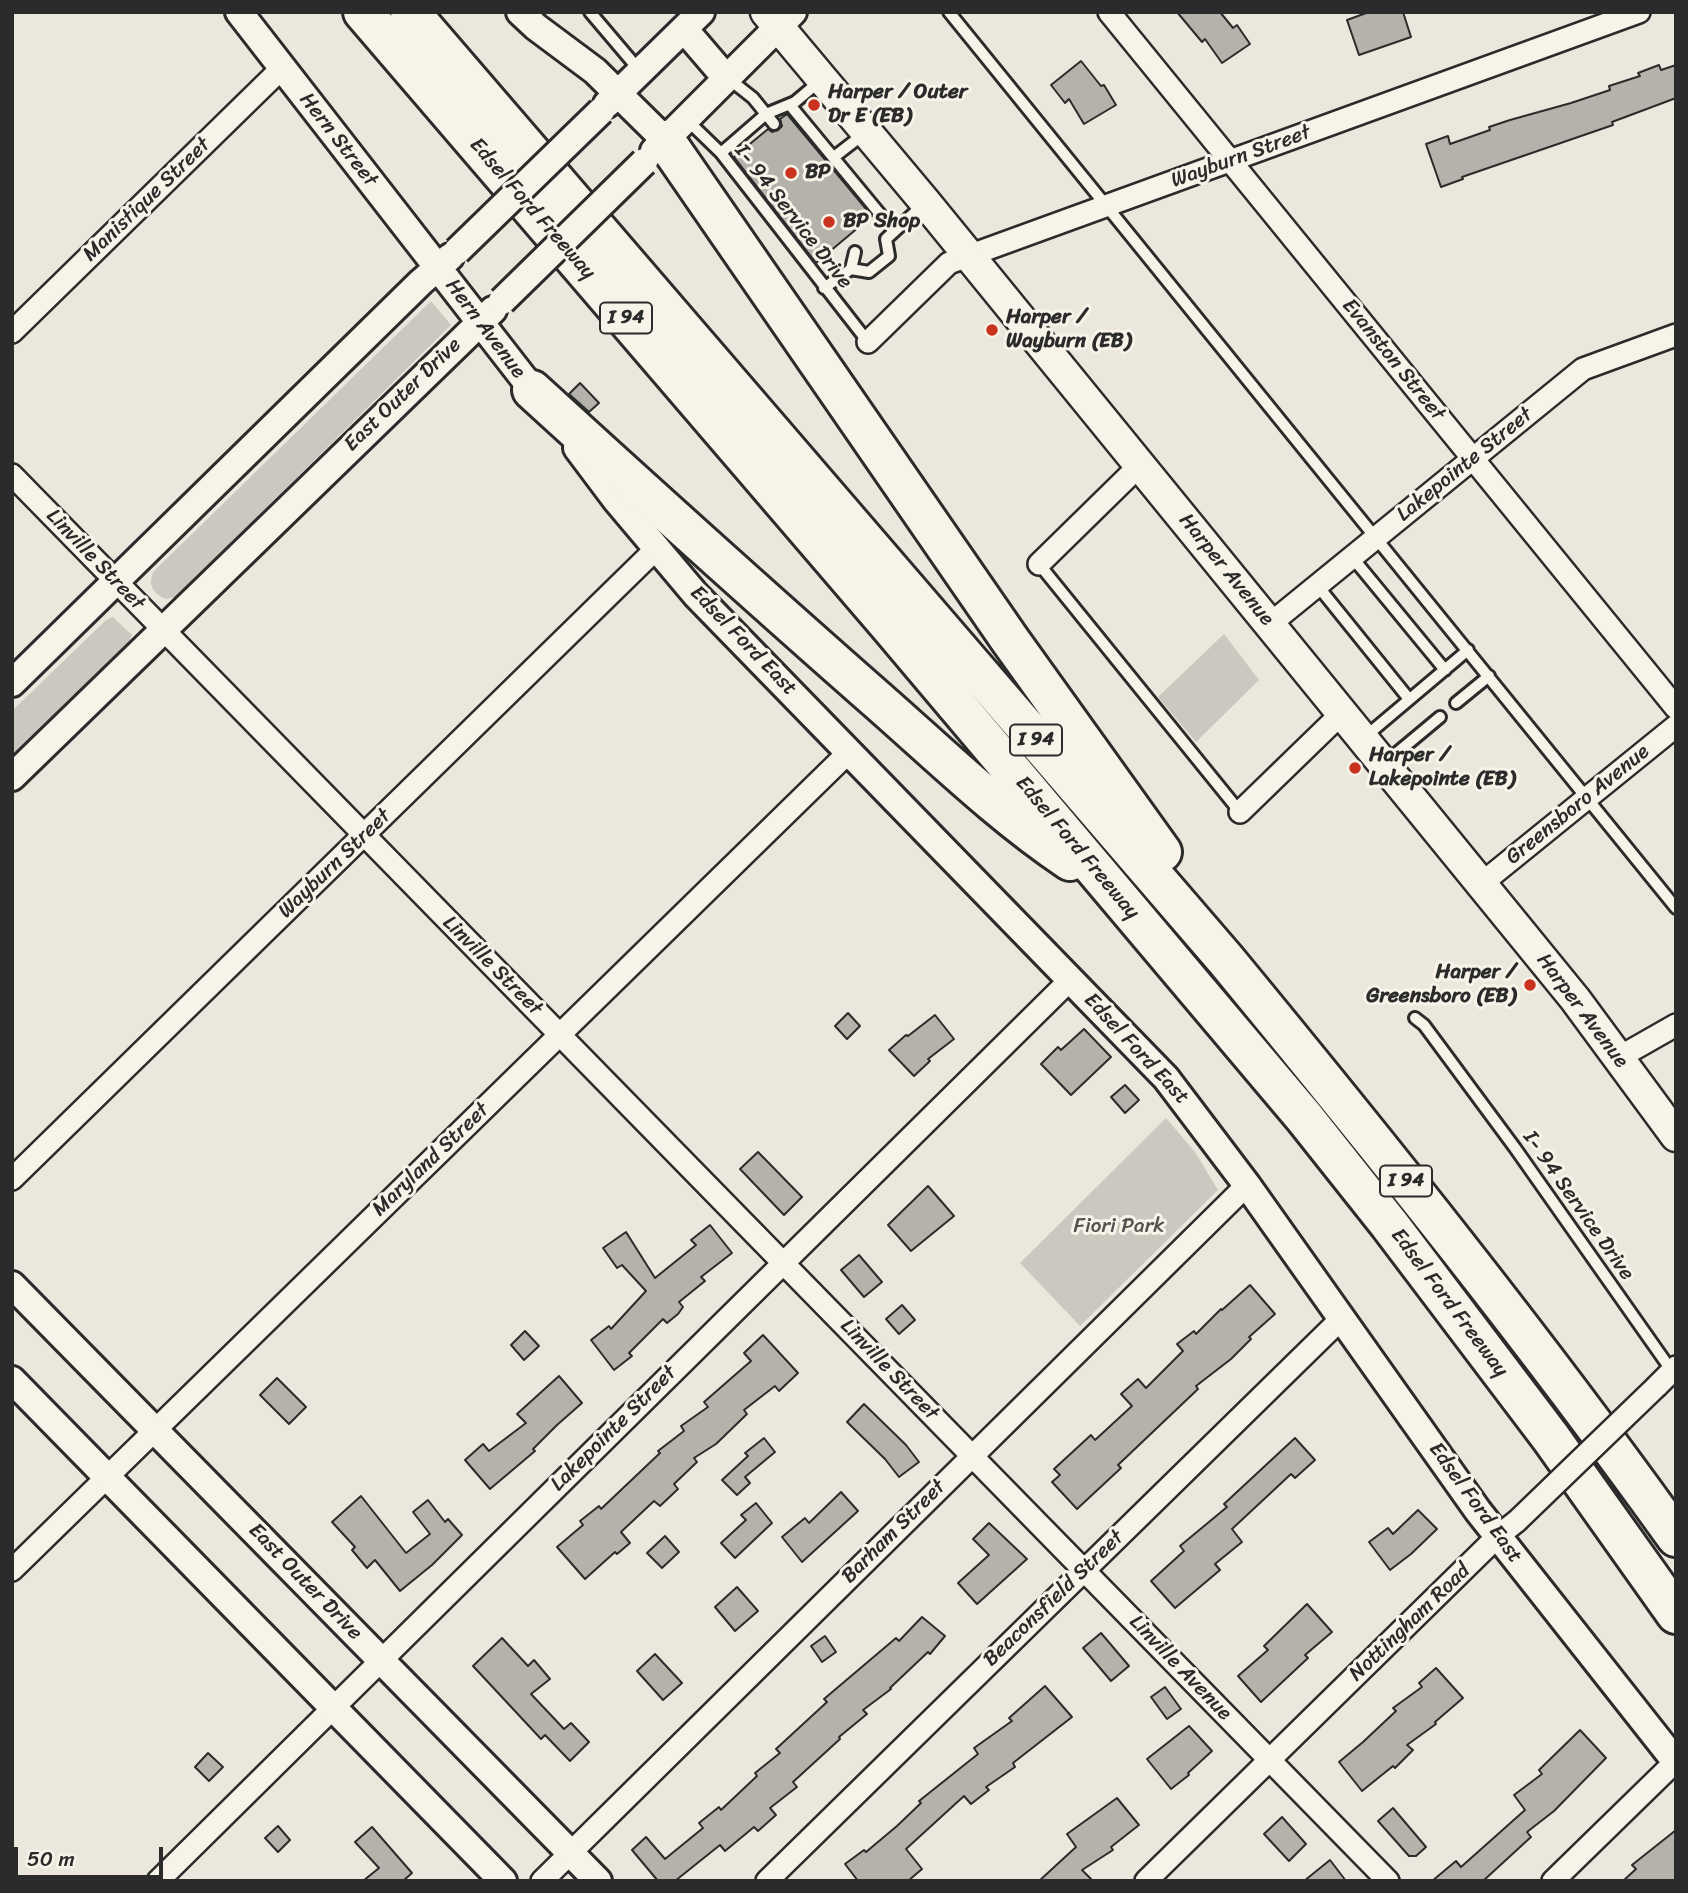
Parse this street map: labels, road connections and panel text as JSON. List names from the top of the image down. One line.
{"streets":{"highway":["Edsel Ford Freeway","I 94"],"main road":["Harper Avenue"],"street":["Hern Street","Wayburn Street","Manistique Street","Hern Avenue","Evanston Street","East Outer Drive","Lakepointe Street","Linville Street","Edsel Ford East","Greensboro Avenue","Maryland Street","Barham Street","Beaconsfield Street","Nottingham Road","Linville Avenue"],"lane":["I- 94 Service Drive"]},"crossings":[["Hern Street","Manistique Street"],["Hern Street","Hern Avenue"],["Wayburn Street","I- 94 Service Drive"],["Wayburn Street","Evanston Street"],["Wayburn Street","Linville Street"],["Wayburn Street","Harper Avenue"],["Wayburn Street","Edsel Ford East"],["I- 94 Service Drive","East Outer Drive"],["I- 94 Service Drive","Nottingham Road"],["Hern Avenue","East Outer Drive"],["Hern Avenue","Edsel Ford East"],["Evanston Street","Lakepointe Street"],["East Outer Drive","Lakepointe Street"],["East Outer Drive","Linville Street"],["East Outer Drive","Harper Avenue"],["East Outer Drive","Maryland Street"],["East Outer Drive","Barham Street"],["Lakepointe Street","Linville Street"],["Lakepointe Street","Harper Avenue"],["Lakepointe Street","Edsel Ford East"],["Linville Street","Maryland Street"],["Linville Street","Barham Street"],["Linville Street","Linville Avenue"],["Harper Avenue","Greensboro Avenue"],["Edsel Ford East","Maryland Street"],["Edsel Ford East","Barham Street"],["Edsel Ford East","Beaconsfield Street"],["Edsel Ford East","Nottingham Road"],["Barham Street","Linville Avenue"],["Beaconsfield Street","Linville Avenue"],["Nottingham Road","Linville Avenue"]],"parks":["Fiori Park"],"places":["Harper / Outer Dr E (EB)","BP","BP Shop","Harper / Wayburn (EB)","Harper / Lakepointe (EB)","Harper / Greensboro (EB)"],"scale_bar":"50 m"}
